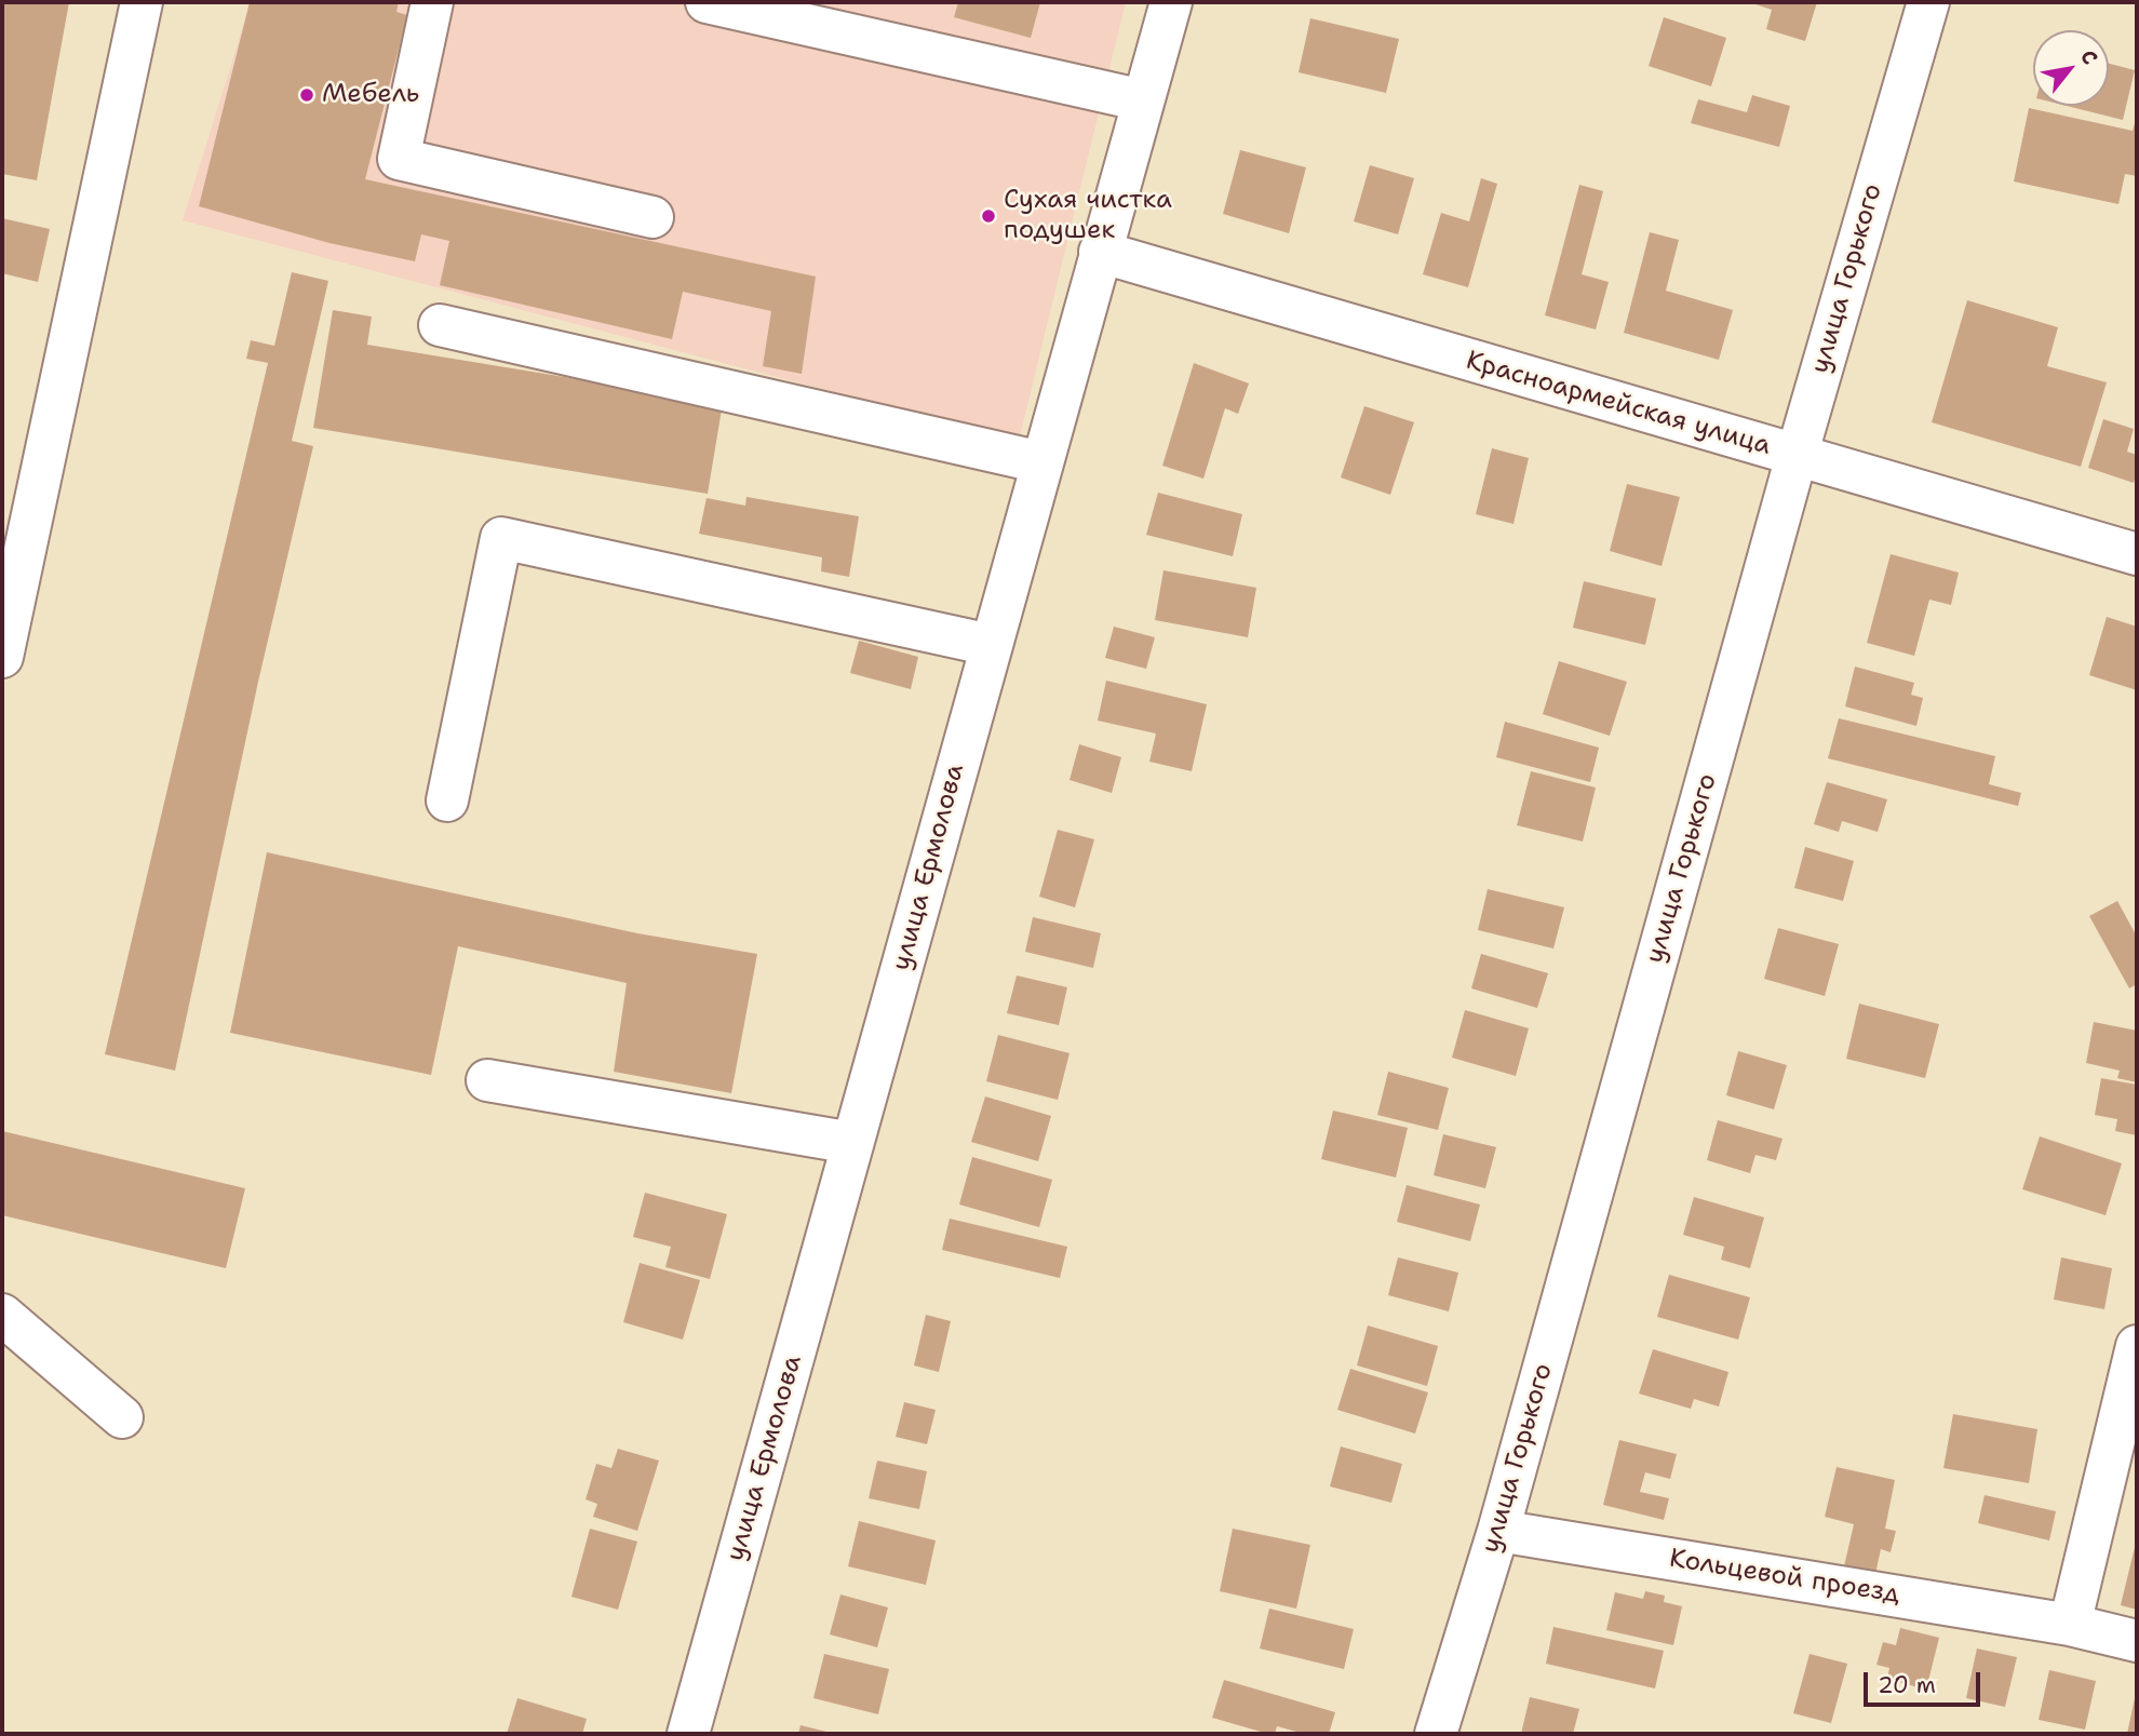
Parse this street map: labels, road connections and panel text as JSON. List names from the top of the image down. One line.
{"streets":{"street":["улица Горького","Красноармейская улица","улица Ермолова","Кольцевой проезд"]},"crossings":[["улица Горького","Красноармейская улица"],["улица Горького","Кольцевой проезд"],["Красноармейская улица","улица Ермолова"]],"places":["Мебель","Сухая чистка подушек"],"scale_bar":"20 m","north":"top right"}
